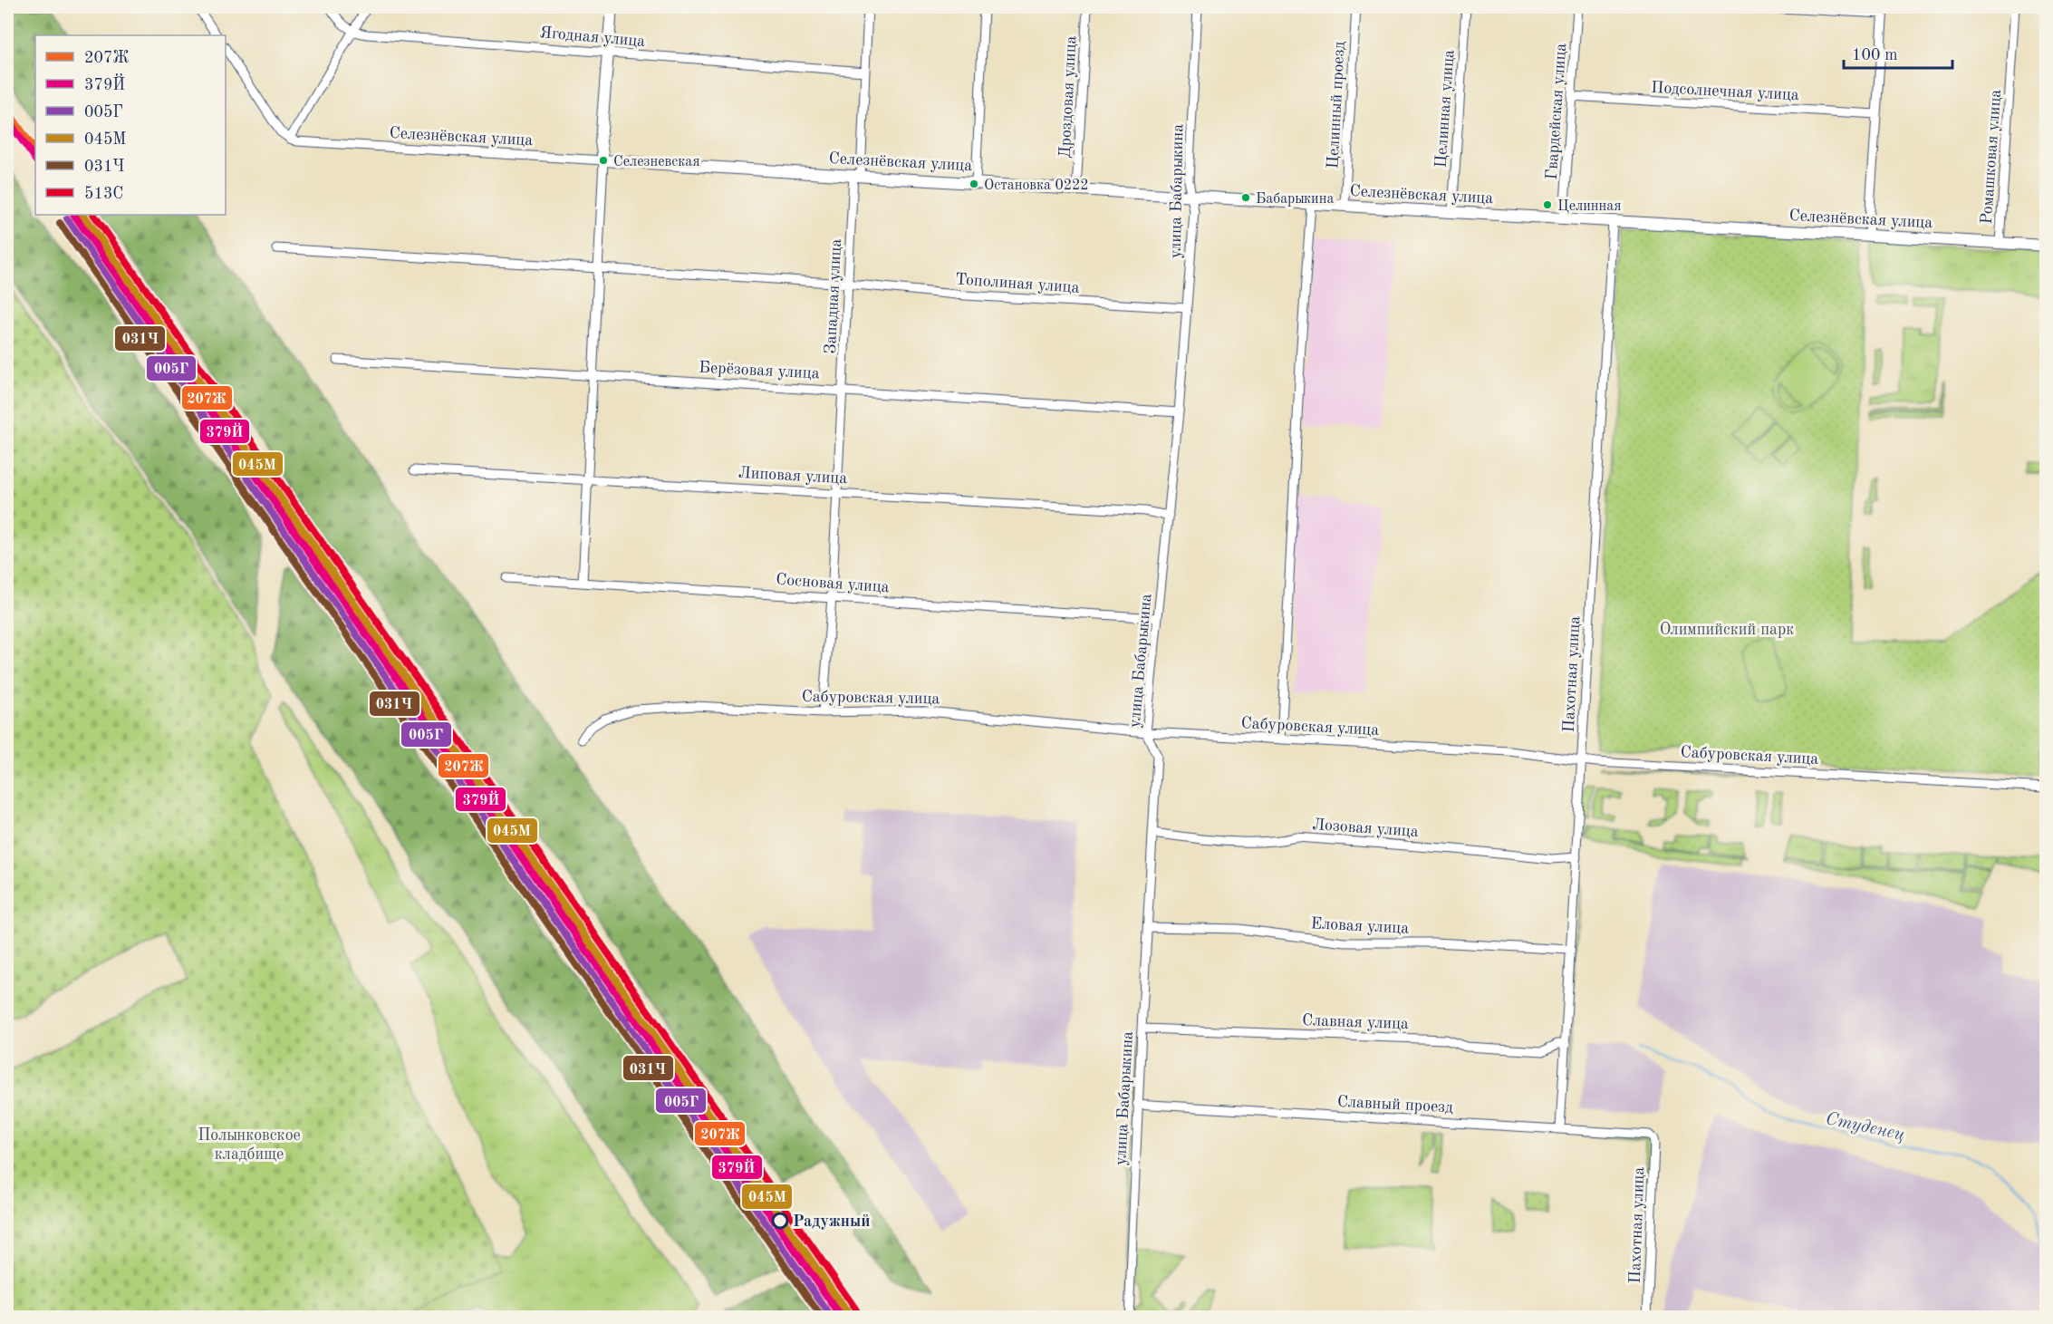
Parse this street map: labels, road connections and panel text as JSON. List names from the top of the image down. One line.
{"streets":{"street":["Ягодная улица","Подсолнечная улица","Дроздовая улица","Целинный проезд","Целинная улица","Гвардейская улица","Селезнёвская улица","Ромашковая улица","улица Бабарыкина","Тополиная улица","Западная улица","Берёзовая улица","Липовая улица","Сосновая улица","Пахотная улица","Сабуровская улица","Лозовая улица","Еловая улица","Славная улица","Славный проезд"]},"crossings":[["Ягодная улица","Западная улица"],["Подсолнечная улица","Гвардейская улица"],["Дроздовая улица","Селезнёвская улица"],["Целинный проезд","Селезнёвская улица"],["Целинная улица","Селезнёвская улица"],["Гвардейская улица","Селезнёвская улица"],["Селезнёвская улица","Ромашковая улица"],["Селезнёвская улица","улица Бабарыкина"],["Селезнёвская улица","Западная улица"],["Селезнёвская улица","Пахотная улица"],["улица Бабарыкина","Тополиная улица"],["улица Бабарыкина","Берёзовая улица"],["улица Бабарыкина","Липовая улица"],["улица Бабарыкина","Сосновая улица"],["улица Бабарыкина","Сабуровская улица"],["улица Бабарыкина","Лозовая улица"],["улица Бабарыкина","Еловая улица"],["улица Бабарыкина","Славная улица"],["улица Бабарыкина","Славный проезд"],["Тополиная улица","Западная улица"],["Западная улица","Берёзовая улица"],["Западная улица","Липовая улица"],["Западная улица","Сосновая улица"],["Западная улица","Сабуровская улица"],["Пахотная улица","Сабуровская улица"],["Пахотная улица","Лозовая улица"],["Пахотная улица","Еловая улица"],["Пахотная улица","Славная улица"],["Пахотная улица","Славный проезд"]],"water":["Студенец"],"parks":["Олимпийский парк","Полынковское кладбище"],"places":["Селезневская","Остановка 0222","Бабарыкина","Целинная","Радужный"],"lines":["transit line 207Ж","transit line 379Й","transit line 045М","transit line 513С","transit line 005Г","transit line 031Ч"],"legend":["207Ж","379Й","005Г","045М","031Ч","513С"],"scale_bar":"100 m"}
